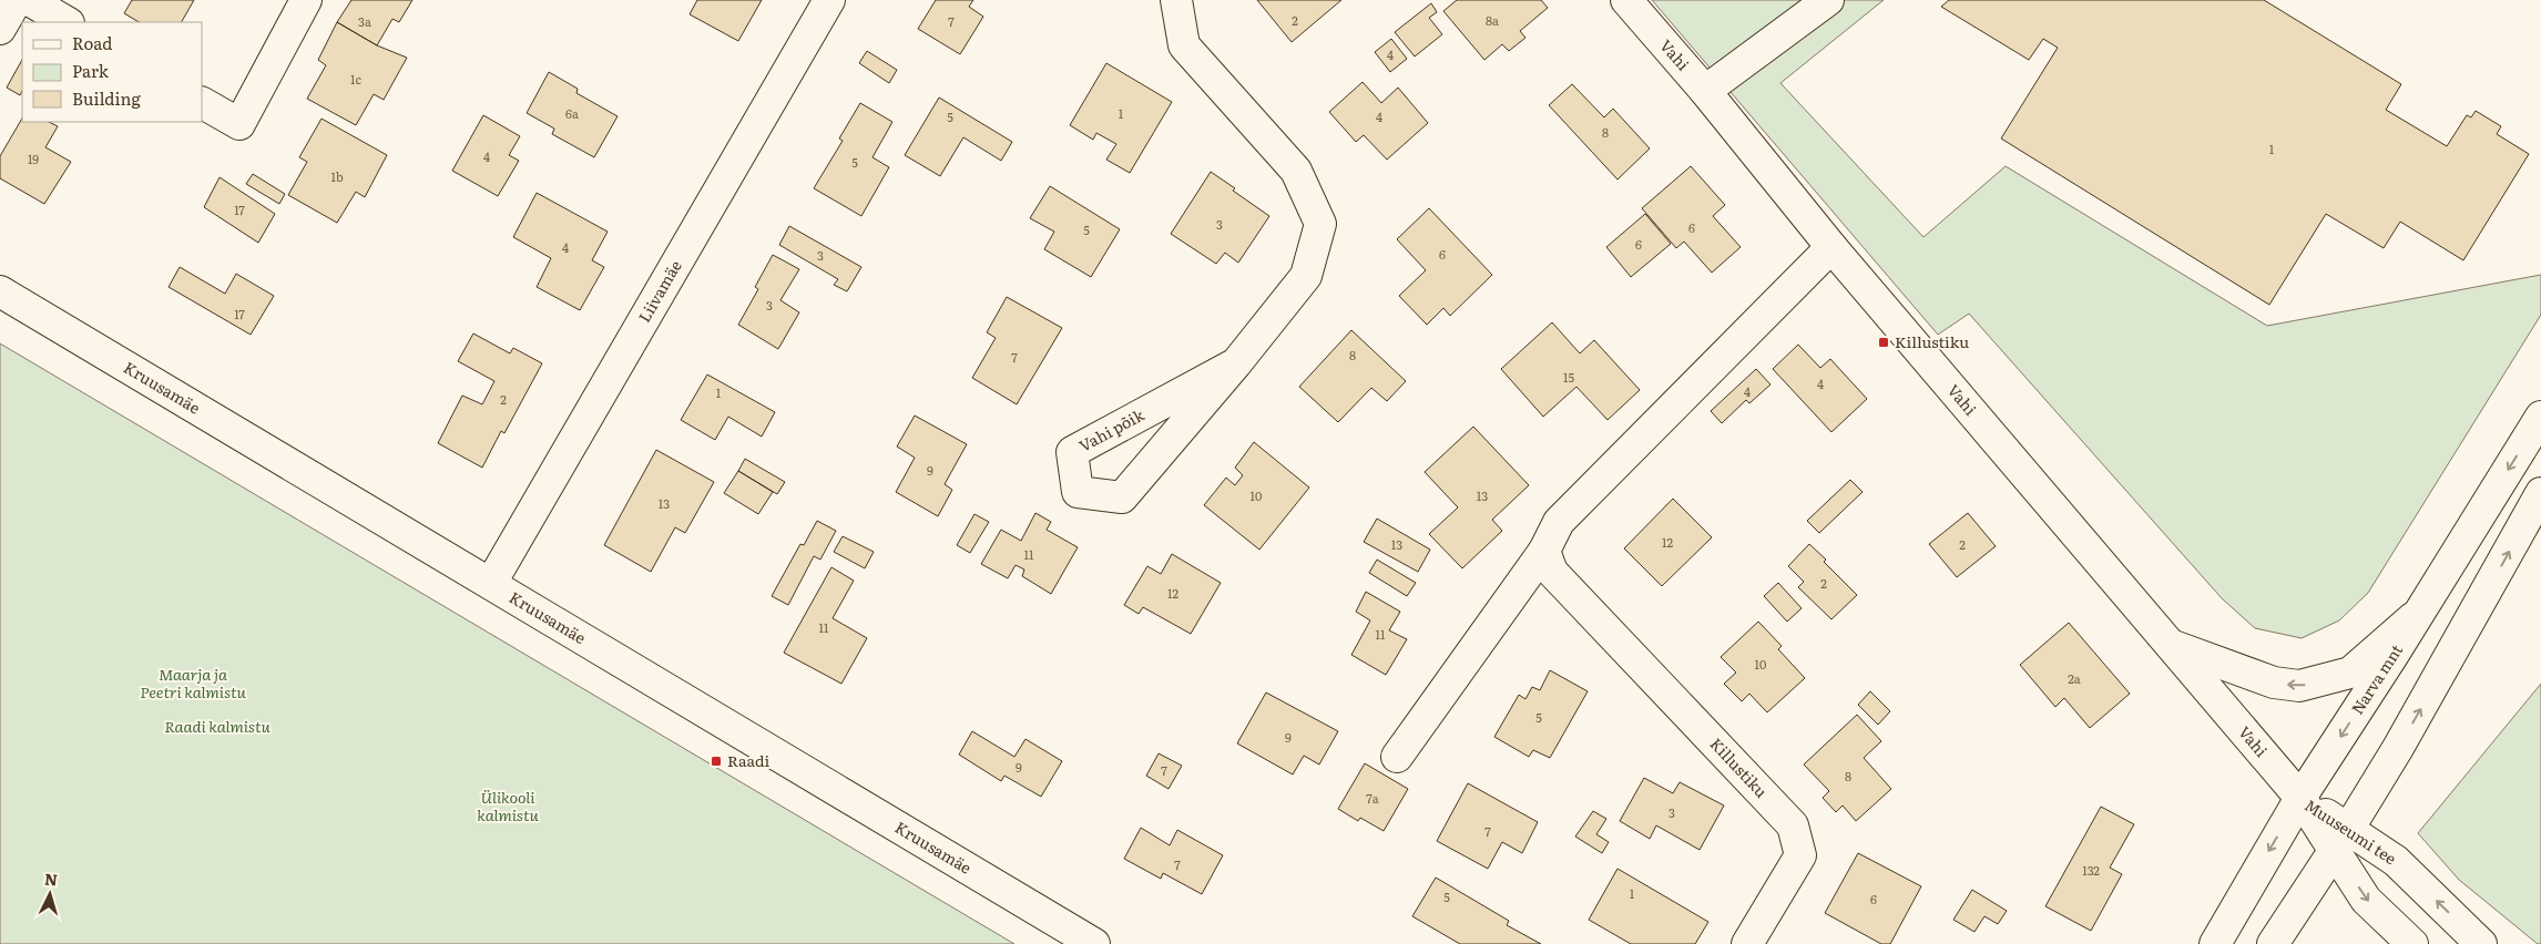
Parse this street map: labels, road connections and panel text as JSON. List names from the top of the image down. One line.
{"streets":{"street":["Vahi","Liivamäe","Kruusamäe","Vahi põik","Narva mnt","Killustiku","Muuseumi tee"]},"crossings":[["Vahi","Narva mnt"],["Vahi","Muuseumi tee"],["Liivamäe","Kruusamäe"],["Narva mnt","Muuseumi tee"]],"parks":["Maarja ja Peetri kalmistu","Raadi kalmistu","Ülikooli kalmistu"],"places":{"transit":["Killustiku","Raadi"]},"house_numbers":["2","8a","3a","7","4","1c","6a","1","5","4","8","1","4","19","5","1b","17","3","6","5","6","4","6","3","3","17","8","7","15","4","4","1","2","9","10","13","13","12","13","2","11","2","12","11","11","10","2a","5","9","9","7","8","7a","3","7","7","132","1","5","6"],"legend":["Road","Park","Building"],"north":"top"}
